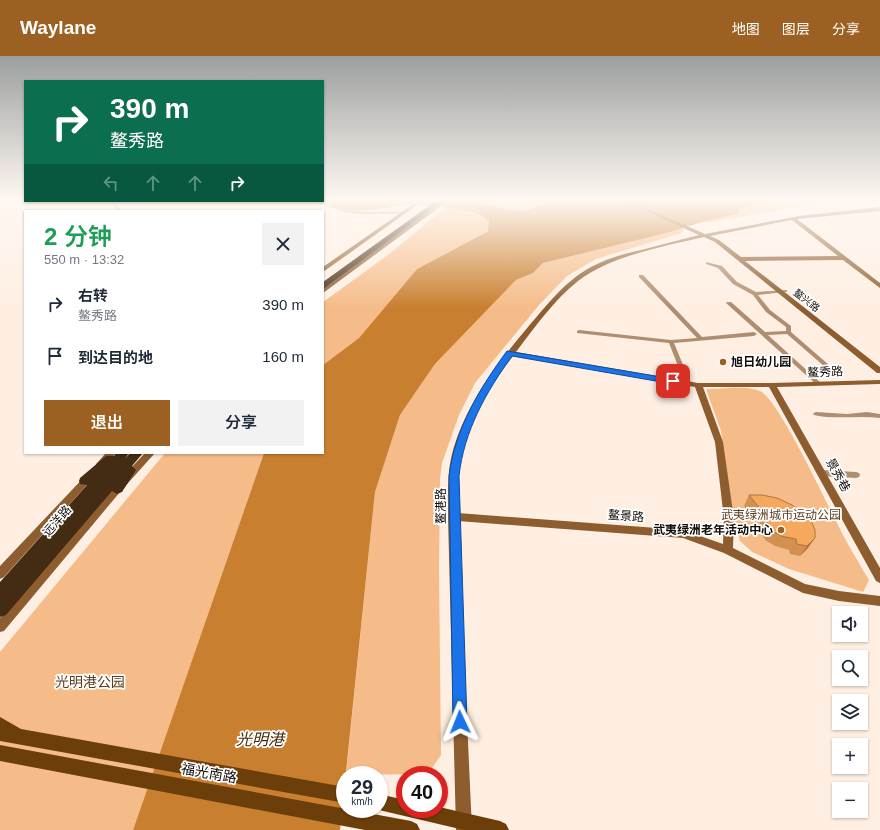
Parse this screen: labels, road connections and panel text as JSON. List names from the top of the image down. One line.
{"streets":{"highway":["远洋路"],"main road":["鳌兴路","鳌秀路","景秀巷","鳌港路","鳌景路","福光南路"]},"crossings":[["鳌秀路","景秀巷"],["鳌秀路","鳌港路"],["鳌港路","鳌景路"]],"water":["光明港"],"parks":["武夷绿洲城市运动公园","光明港公园"],"places":["旭日幼儿园","武夷绿洲老年活动中心"],"page":{"header":"Waylane","nav":["地图","图层","分享"],"turn":["390 m","鳌秀路"],"heading":["2 分钟","550 m · 13:32"],"list":[{"name":"右转","note":"鳌秀路","value":"390 m"},{"name":"到达目的地","value":"160 m"}],"buttons":["退出","分享"],"map_buttons":["+","−"],"speed":"29 km/h","limit":"40"}}
